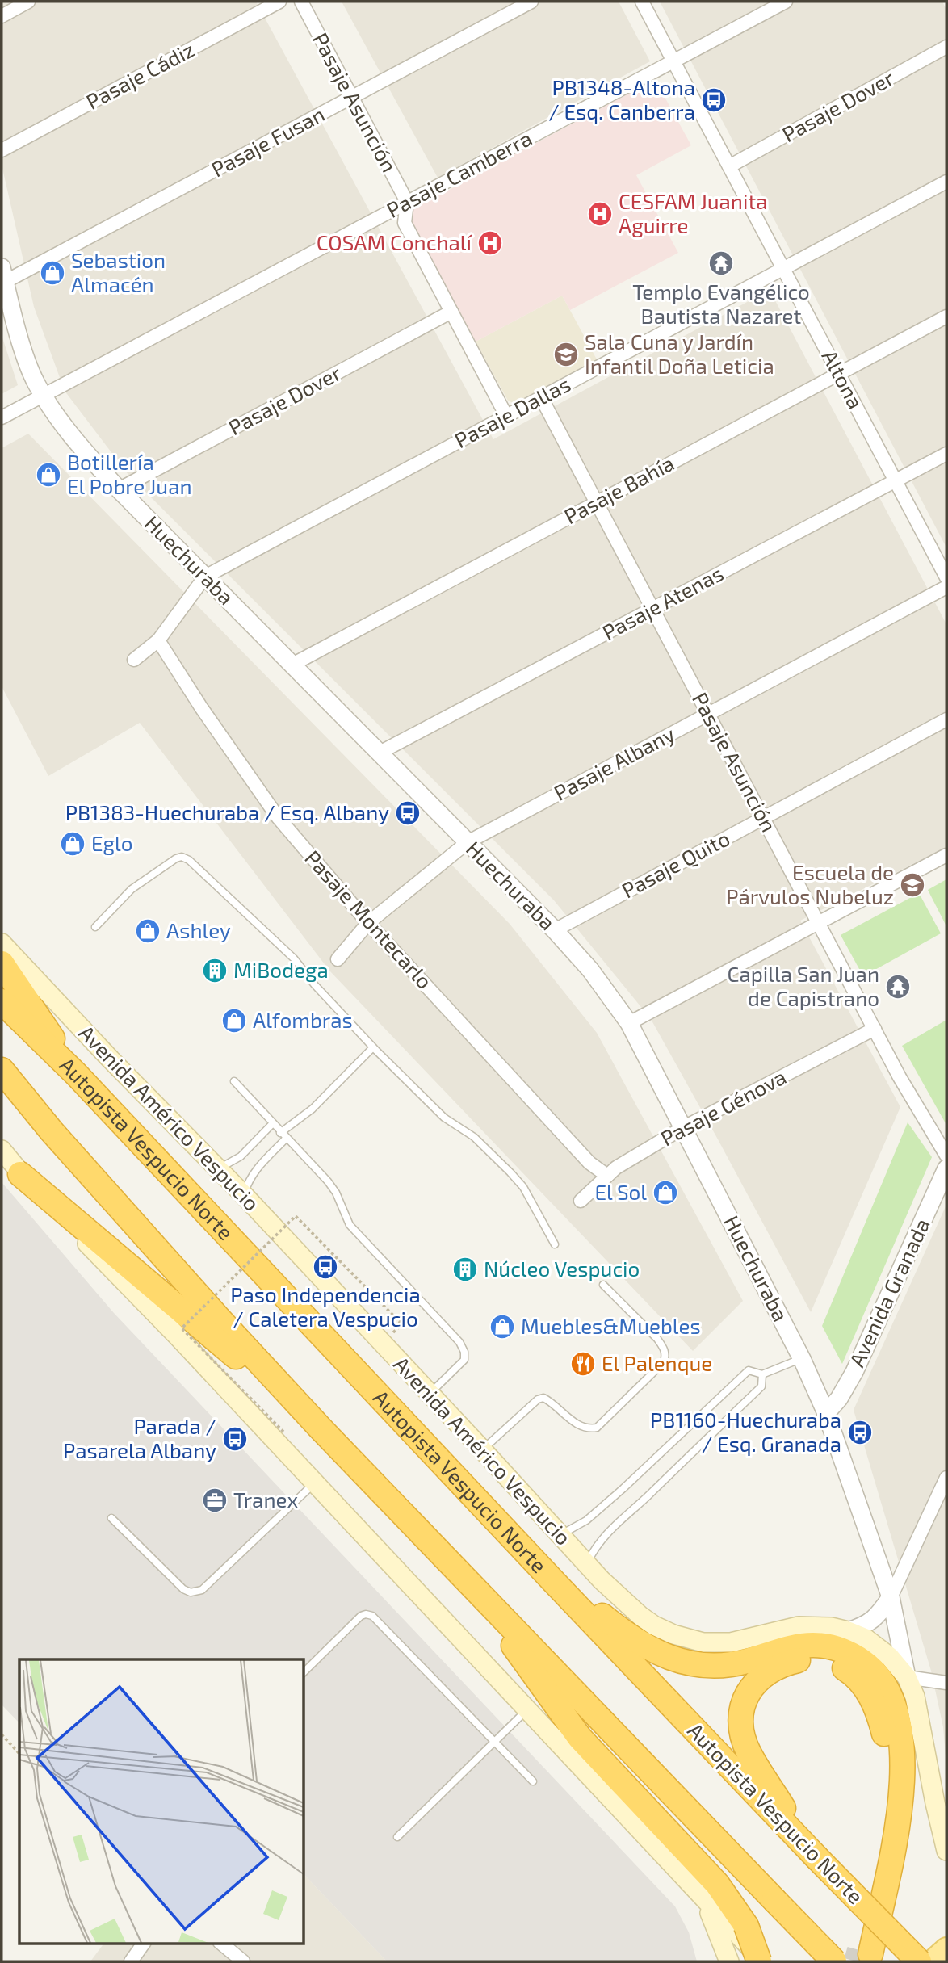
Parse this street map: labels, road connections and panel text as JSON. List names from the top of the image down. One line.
{"streets":{"highway":["Autopista Vespucio Norte"],"main road":["Avenida Américo Vespucio"],"street":["Pasaje Cádiz","Pasaje Asunción","Pasaje Dover","Pasaje Fusan","Pasaje Camberra","Altona","Pasaje Dallas","Pasaje Bahía","Huechuraba","Pasaje Atenas","Pasaje Albany","Pasaje Quito","Pasaje Montecarlo","Pasaje Génova","Avenida Granada"]},"crossings":[["Pasaje Asunción","Pasaje Dover"],["Pasaje Asunción","Pasaje Fusan"],["Pasaje Asunción","Pasaje Camberra"],["Pasaje Asunción","Pasaje Dallas"],["Pasaje Asunción","Pasaje Bahía"],["Pasaje Asunción","Pasaje Atenas"],["Pasaje Asunción","Pasaje Albany"],["Pasaje Asunción","Pasaje Quito"],["Pasaje Asunción","Pasaje Génova"],["Pasaje Dover","Altona"],["Pasaje Dover","Huechuraba"],["Pasaje Fusan","Huechuraba"],["Pasaje Camberra","Altona"],["Pasaje Camberra","Huechuraba"],["Altona","Pasaje Dallas"],["Altona","Pasaje Bahía"],["Altona","Pasaje Atenas"],["Pasaje Dallas","Huechuraba"],["Pasaje Dallas","Pasaje Montecarlo"],["Pasaje Bahía","Huechuraba"],["Huechuraba","Pasaje Atenas"],["Huechuraba","Pasaje Albany"],["Huechuraba","Pasaje Quito"],["Huechuraba","Pasaje Génova"],["Huechuraba","Avenida Américo Vespucio"],["Huechuraba","Avenida Granada"],["Pasaje Albany","Pasaje Montecarlo"],["Pasaje Montecarlo","Pasaje Génova"]],"places":{"bus stop":["PB1348-Altona / Esq. Canberra","PB1383-Huechuraba / Esq. Albany","Paso Independencia / Caletera Vespucio","PB1160-Huechuraba / Esq. Granada","Parada / Pasarela Albany"],"hospital":["CESFAM Juanita Aguirre","COSAM Conchalí"],"temple":["Templo Evangélico Bautista Nazaret","Capilla San Juan de Capistrano"],"shop":["Sebastion Almacén","Botillería El Pobre Juan","Eglo","Ashley","Alfombras","El Sol","Muebles&Muebles"],"school or university":["Sala Cuna y Jardín Infantil Doña Leticia","Escuela de Párvulos Nubeluz"],"building":["MiBodega","Núcleo Vespucio"],"restaurant":["El Palenque"],"office":["Tranex"]}}
